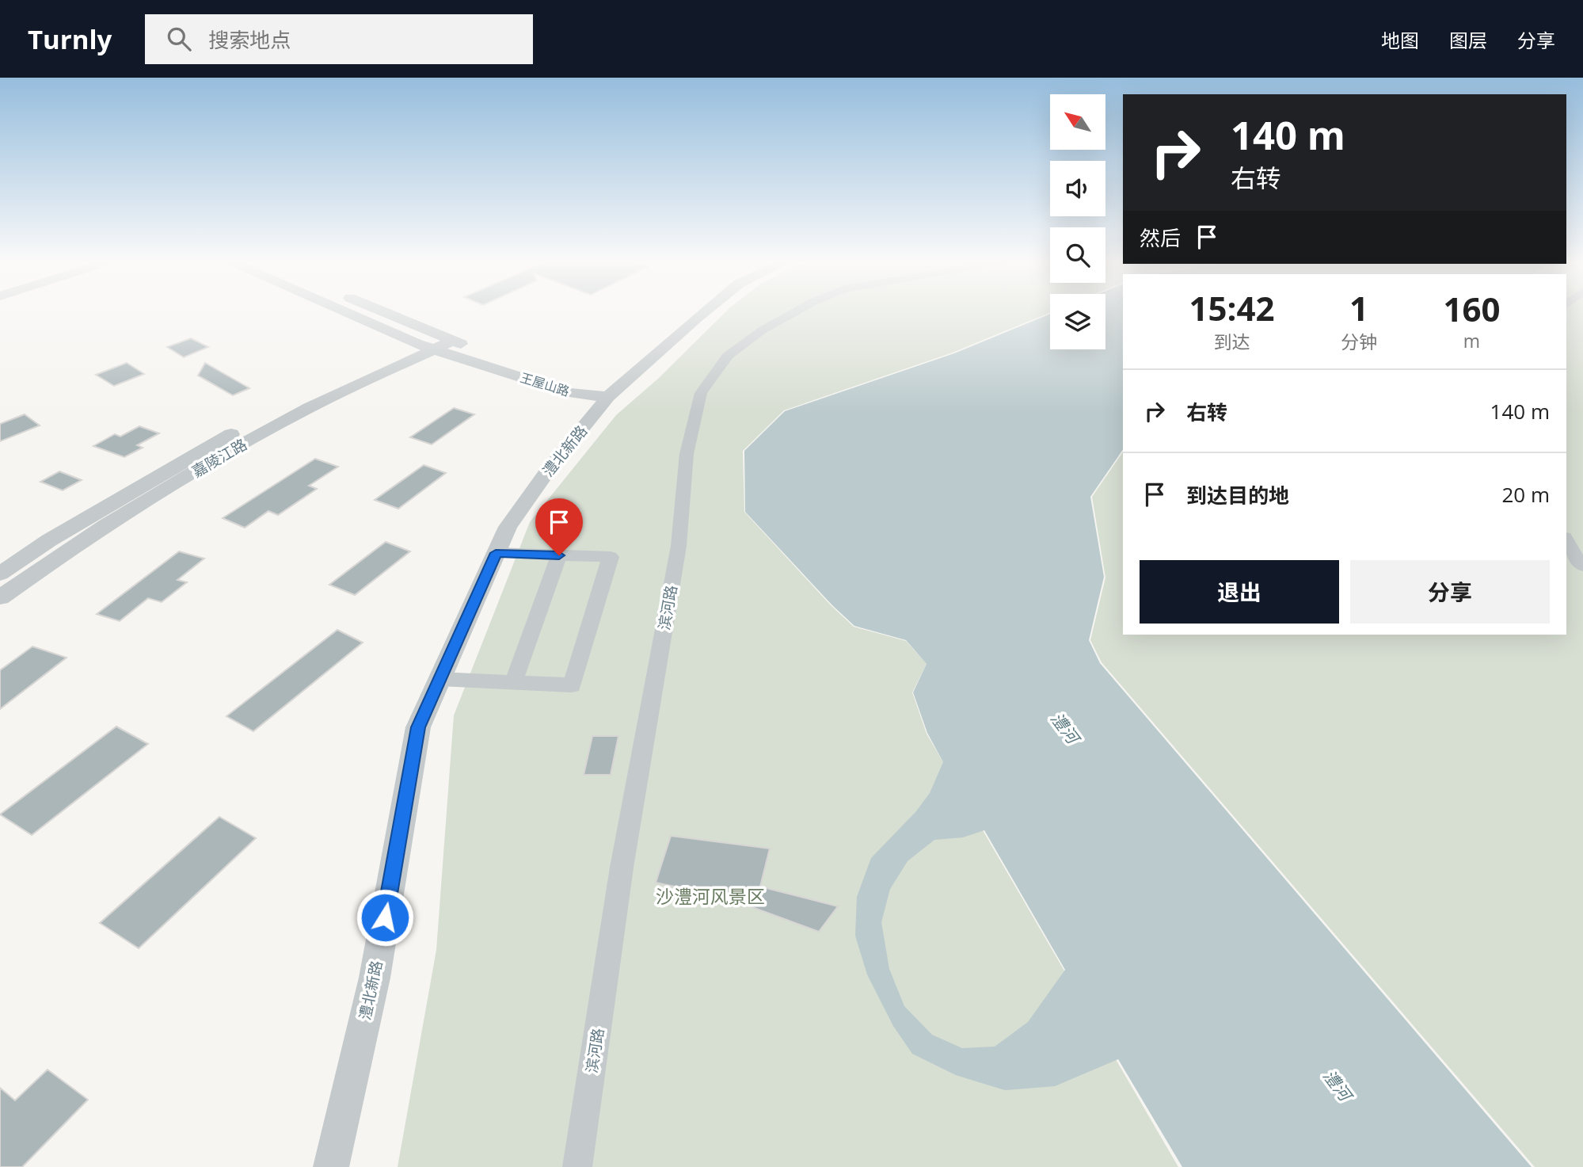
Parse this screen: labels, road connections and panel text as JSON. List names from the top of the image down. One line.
{"streets":{"street":["王屋山路","澧北新路","嘉陵江路","滨河路"]},"crossings":[["王屋山路","澧北新路"],["王屋山路","嘉陵江路"]],"water":["澧河"],"parks":["沙澧河风景区"],"north":"top left","page":{"header":"Turnly","search":"搜索地点","nav":["地图","图层","分享"],"turn":["140 m","右转"],"then":"然后","eta":["15:42","到达","1","分钟","160","m"],"list":[{"name":"右转","value":"140 m"},{"name":"到达目的地","value":"20 m"}],"buttons":["退出","分享"]}}
